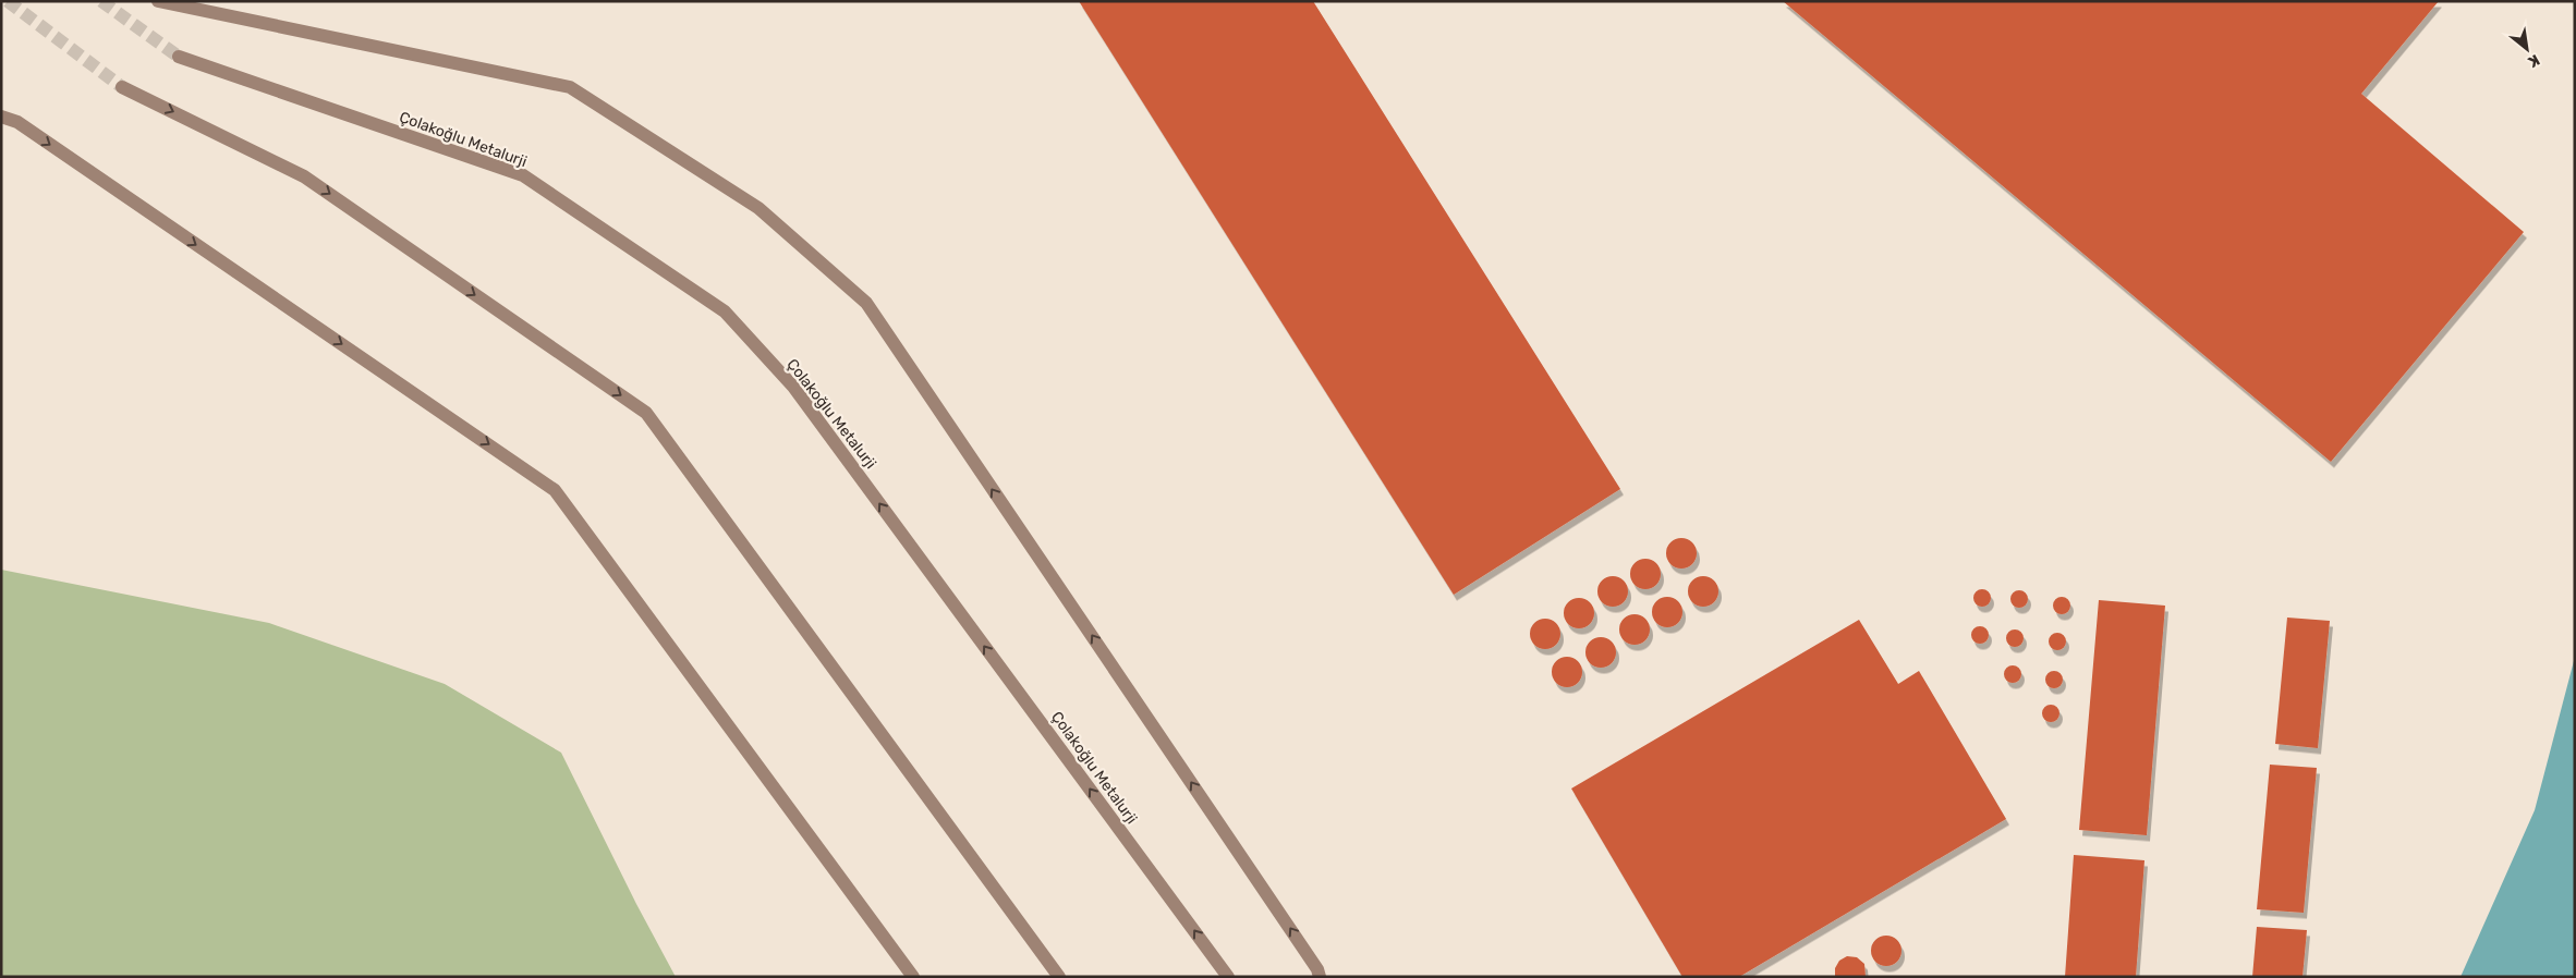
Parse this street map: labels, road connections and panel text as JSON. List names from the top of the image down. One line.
{"streets":{"main road":["Çolakoğlu Metalurji"]},"north":"bottom right"}
